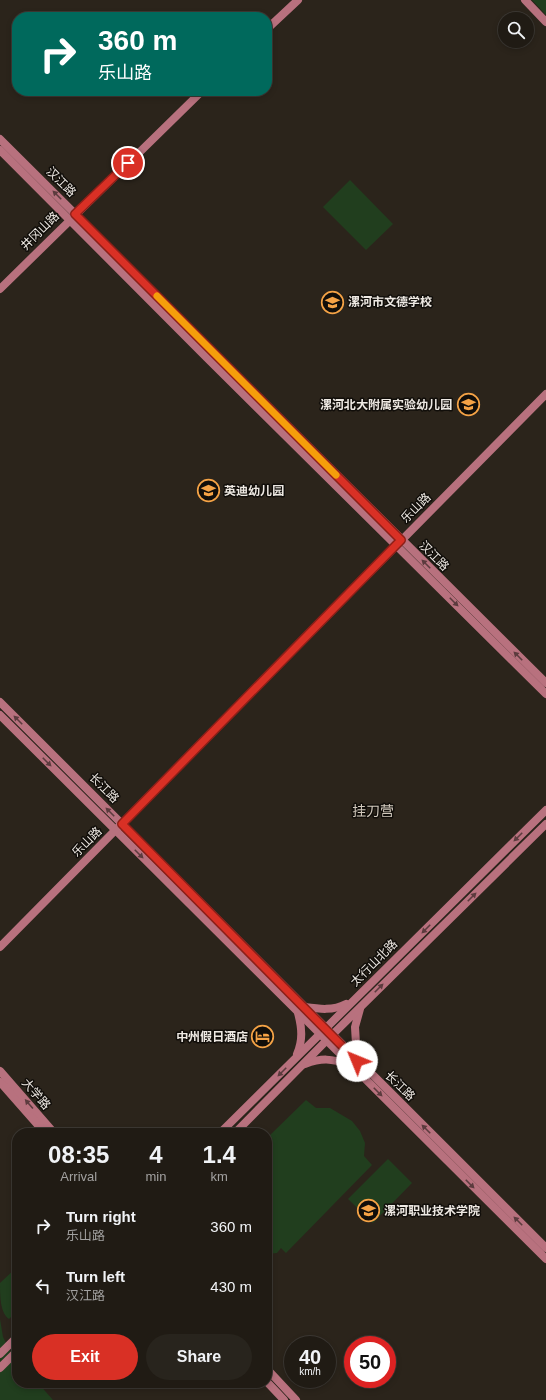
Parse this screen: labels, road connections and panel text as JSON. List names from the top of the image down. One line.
{"streets":{"main road":["汉江路","井冈山路","乐山路","长江路","太行山北路","大学路"]},"crossings":[["汉江路","井冈山路"],["汉江路","乐山路"],["乐山路","长江路"],["长江路","太行山北路"]],"districts":["挂刀营"],"places":{"school or university":["漯河市文德学校","漯河北大附属实验幼儿园","英迪幼儿园","漯河职业技术学院"],"hotel":["中州假日酒店"]},"page":{"turn":["360 m","乐山路"],"eta":["08:35","Arrival","4","min","1.4","km"],"list":[{"name":"Turn right","note":"乐山路","value":"360 m"},{"name":"Turn left","note":"汉江路","value":"430 m"}],"buttons":["Exit","Share"],"speed":"40 km/h","limit":"50"}}
